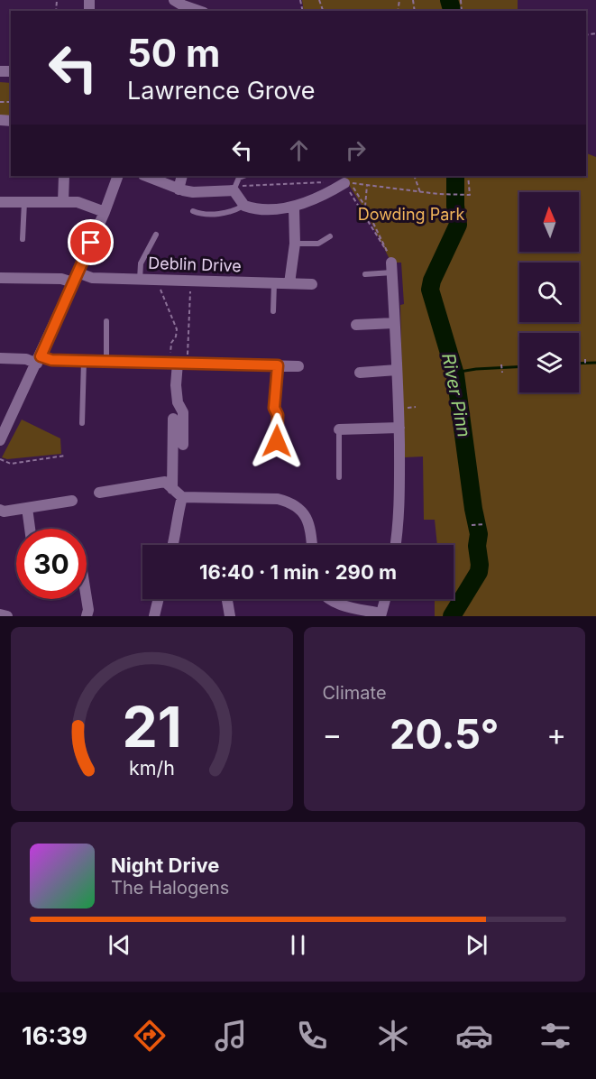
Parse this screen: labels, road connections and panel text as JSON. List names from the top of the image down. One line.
{"streets":{"street":["Deblin Drive"]},"water":["River Pinn"],"parks":["Dowding Park"],"north":"top","page":{"turn":["50 m","Lawrence Grove"],"limit":"30","trip":"16:40 · 1 min · 290 m","tile":"Climate","heat":["−","20.5°","+"],"song":["Night Drive","The Halogens"],"tabs":"16:39","gauge":["21","km/h"]}}
